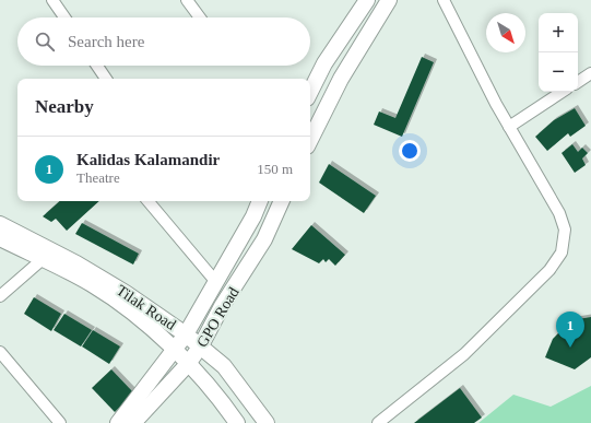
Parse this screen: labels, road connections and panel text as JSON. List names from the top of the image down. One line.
{"streets":{"street":["Tilak Road","GPO Road"]},"crossings":[["Tilak Road","GPO Road"]],"north":"bottom right","page":{"map_buttons":["+","−"],"search":"Search here","heading":"Nearby","list":[{"mark":"1","name":"Kalidas Kalamandir","note":"Theatre","value":"150 m"}],"pins":"1"}}
